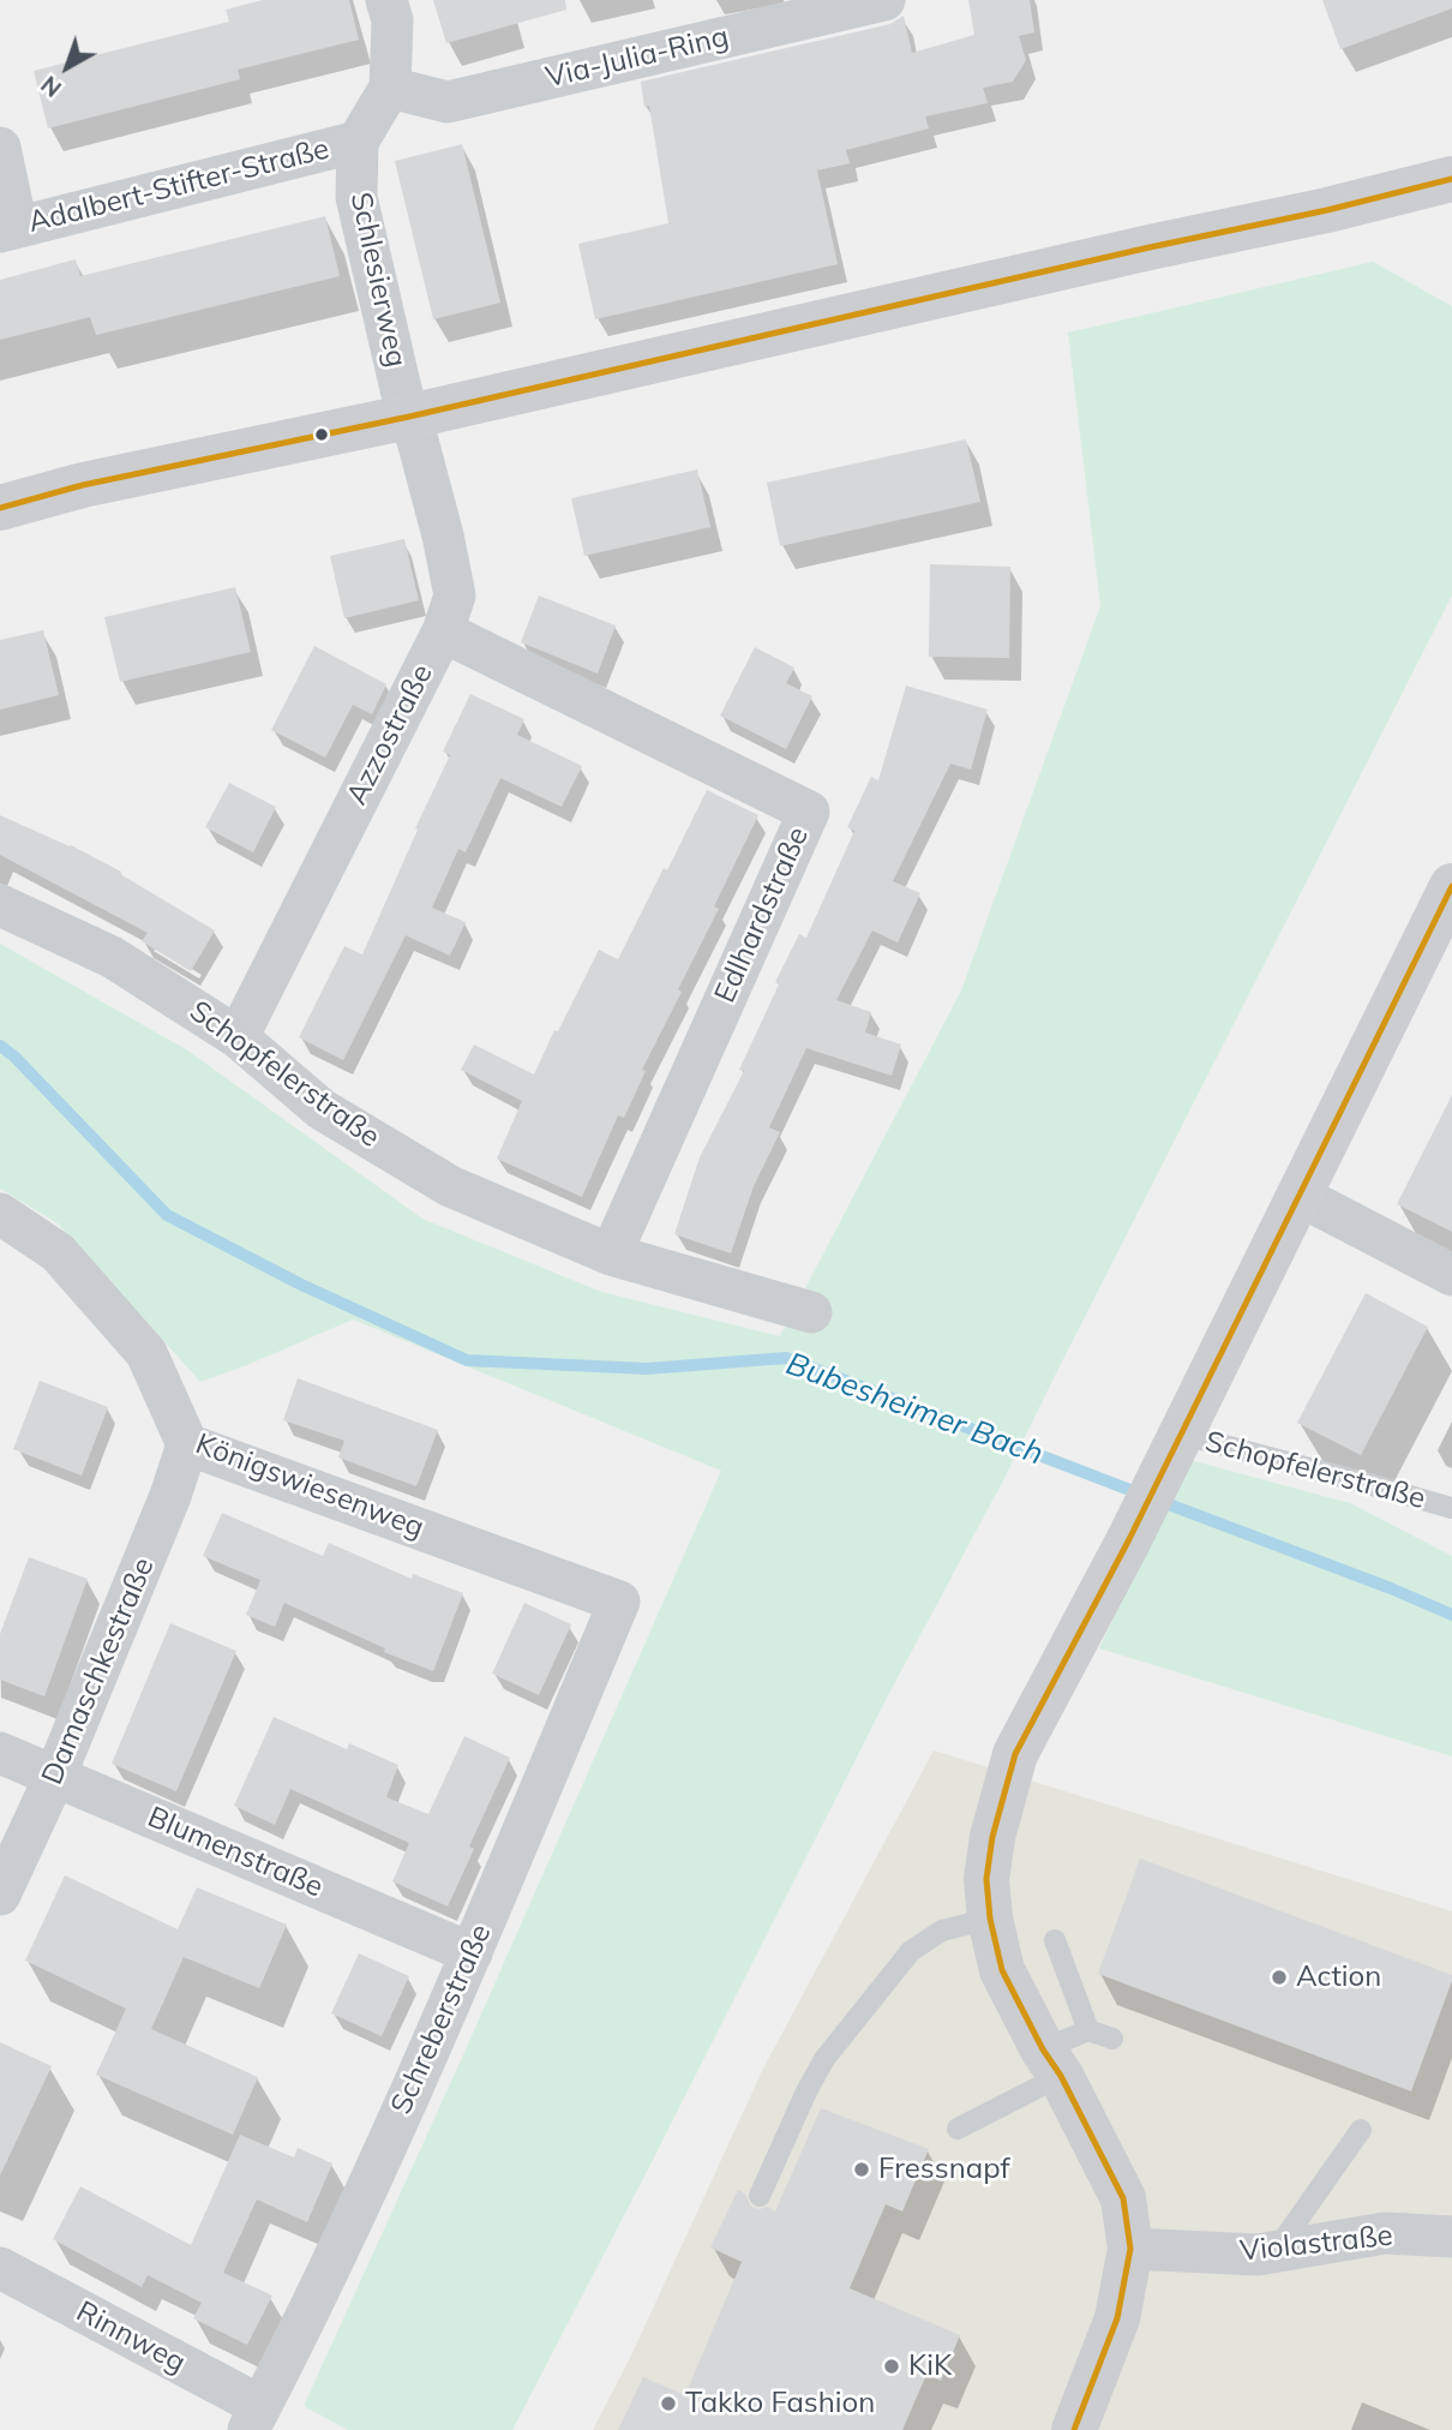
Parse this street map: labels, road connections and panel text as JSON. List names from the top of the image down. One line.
{"streets":{"street":["Via-Julia-Ring","Adalbert-Stifter-Straße","Schlesierweg","Azzostraße","Edlhardstraße","Schopfelerstraße","Königswiesenweg","Damaschkestraße","Blumenstraße","Schreberstraße","Violastraße","Rinnweg"]},"crossings":[["Via-Julia-Ring","Schlesierweg"],["Adalbert-Stifter-Straße","Schlesierweg"],["Schlesierweg","Azzostraße"],["Azzostraße","Edlhardstraße"],["Azzostraße","Schopfelerstraße"],["Edlhardstraße","Schopfelerstraße"],["Königswiesenweg","Damaschkestraße"],["Königswiesenweg","Schreberstraße"],["Damaschkestraße","Blumenstraße"],["Blumenstraße","Schreberstraße"],["Schreberstraße","Rinnweg"]],"water":["Bubesheimer Bach"],"places":["Action","Fressnapf","KiK","Takko Fashion"],"north":"bottom left"}
